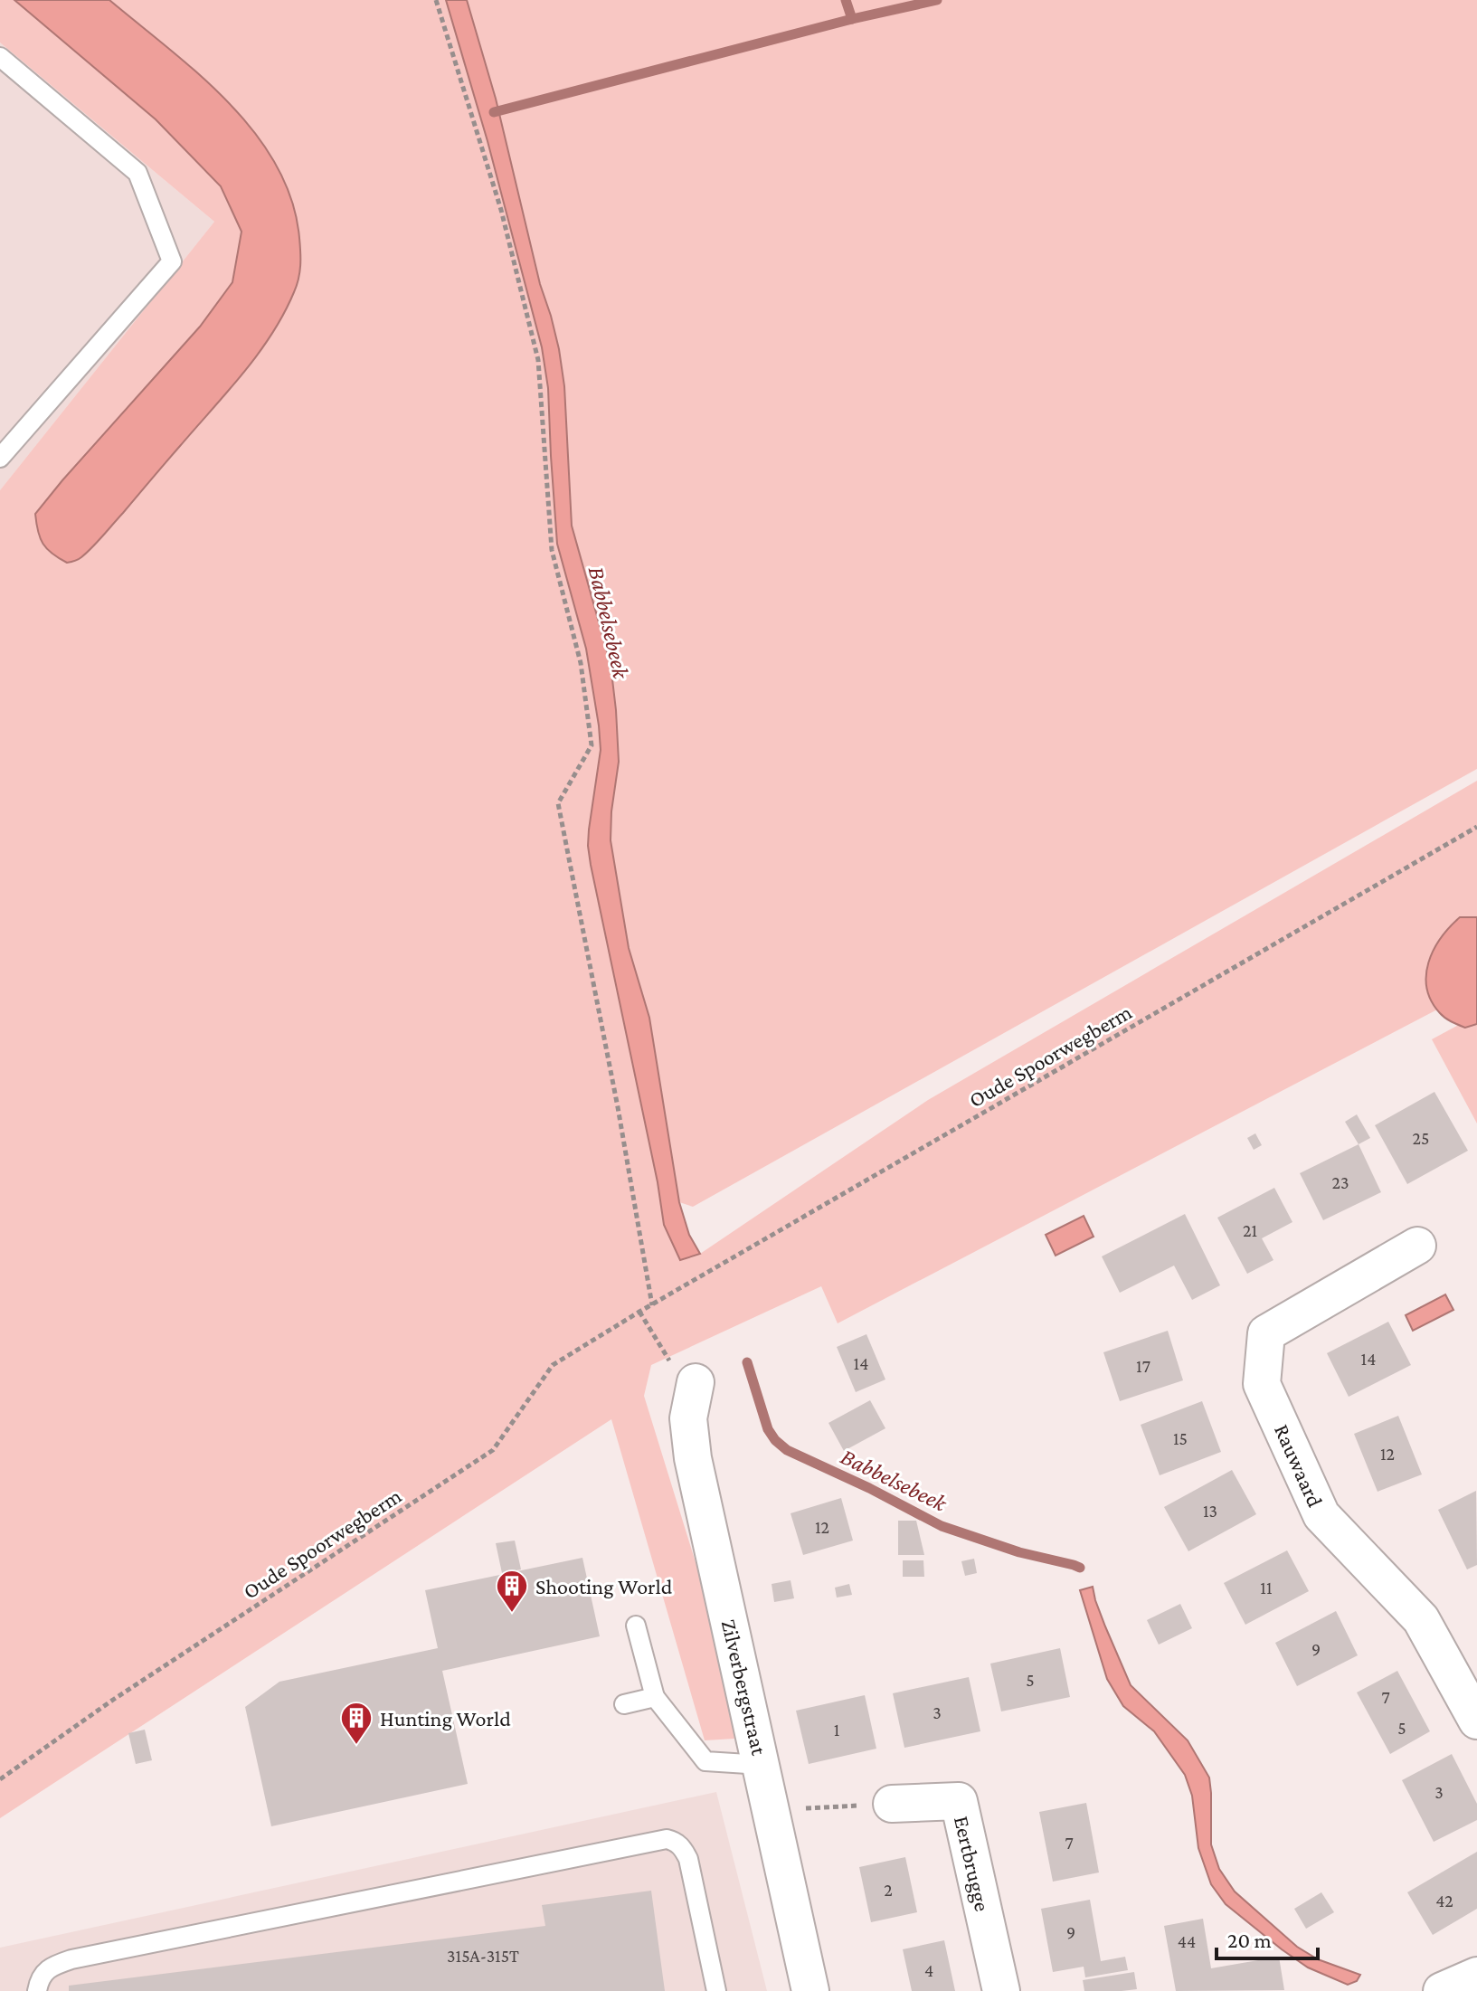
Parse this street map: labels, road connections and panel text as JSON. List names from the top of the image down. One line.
{"streets":{"street":["Rauwaard","Zilverbergstraat","Eertbrugge"],"path":["Oude Spoorwegberm"]},"water":["Babbelsebeek"],"places":{"building":["Shooting World","Hunting World"]},"house_numbers":["25","23","21","14","14","17","15","12","13","12","11","9","5","7","3","5","1","3","7","2","42","9","44","315A-315T","4"],"scale_bar":"20 m"}
